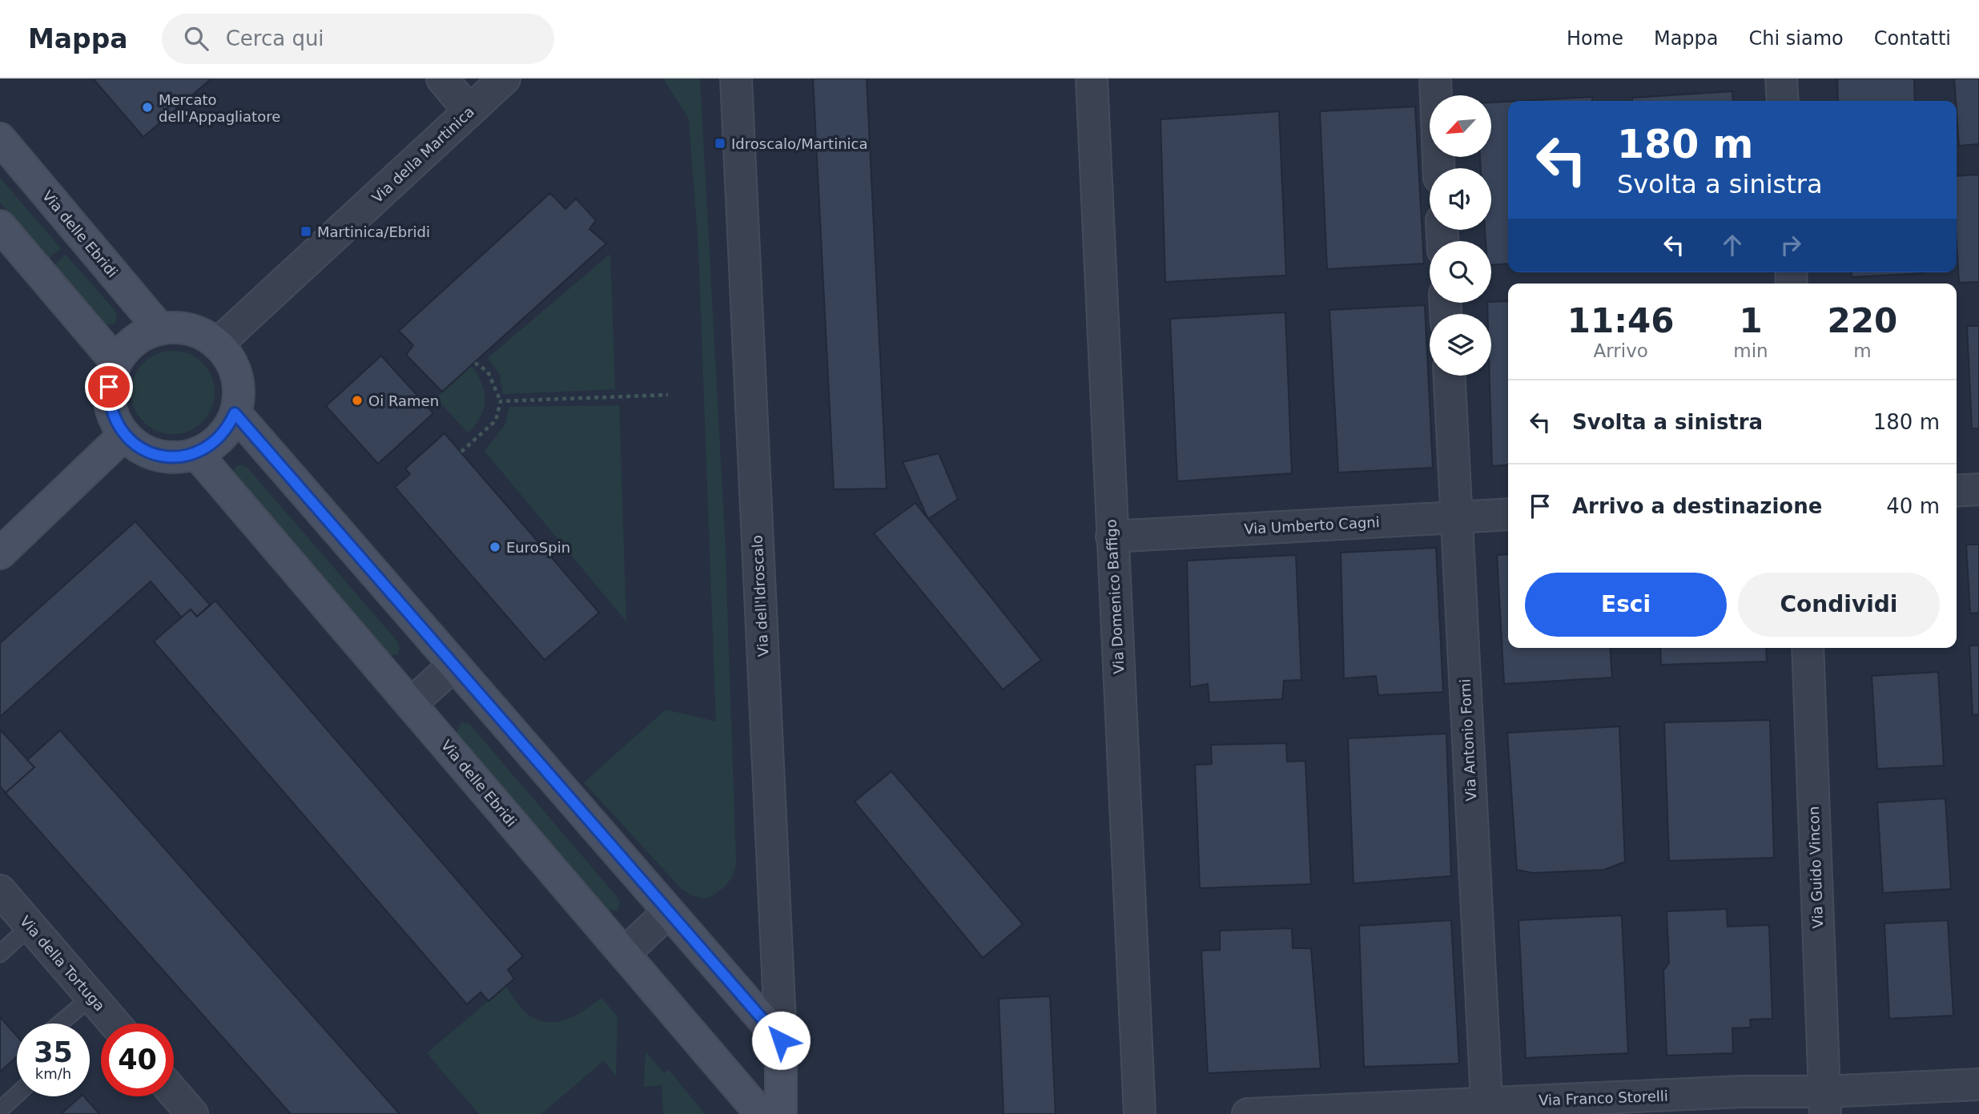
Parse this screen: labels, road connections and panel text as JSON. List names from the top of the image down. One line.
{"streets":{"street":["Via della Martinica","Via delle Ebridi","Via Umberto Cagni","Via dell'Idroscalo","Via Domenico Baffigo","Via Antonio Forni","Via Guido Vincon","Via della Tortuga","Via Franco Storelli"]},"crossings":[["Via della Martinica","Via delle Ebridi"],["Via Umberto Cagni","Via Domenico Baffigo"],["Via Umberto Cagni","Via Antonio Forni"],["Via Antonio Forni","Via Franco Storelli"],["Via Guido Vincon","Via Franco Storelli"]],"places":{"other":["Mercato dell'Appagliatore","Oi Ramen","EuroSpin"],"transit":["Idroscalo/Martinica","Martinica/Ebridi"]},"north":"bottom left","page":{"header":"Mappa","search":"Cerca qui","nav":["Home","Mappa","Chi siamo","Contatti"],"turn":["180 m","Svolta a sinistra"],"eta":["11:46","Arrivo","1","min","220","m"],"list":[{"name":"Svolta a sinistra","value":"180 m"},{"name":"Arrivo a destinazione","value":"40 m"}],"buttons":["Esci","Condividi"],"speed":"35 km/h","limit":"40"}}
